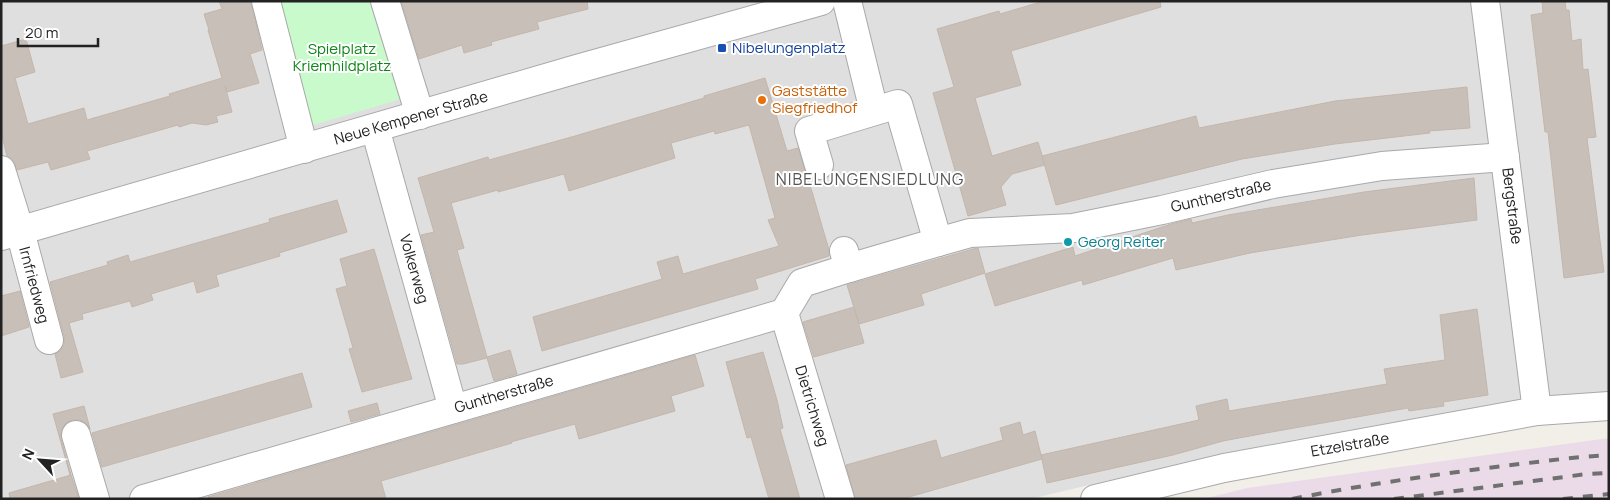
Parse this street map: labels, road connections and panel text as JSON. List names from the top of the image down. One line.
{"streets":{"street":["Neue Kempener Straße","Guntherstraße","Bergstraße","Volkerweg","Irnfriedweg","Dietrichweg","Etzelstraße"]},"crossings":[["Neue Kempener Straße","Volkerweg"],["Neue Kempener Straße","Irnfriedweg"],["Guntherstraße","Bergstraße"],["Guntherstraße","Volkerweg"],["Guntherstraße","Dietrichweg"],["Bergstraße","Etzelstraße"]],"districts":["NIBELUNGENSIEDLUNG"],"parks":["Spielplatz Kriemhildplatz"],"places":{"transit":["Nibelungenplatz"],"other":["Gaststätte Siegfriedhof","Georg Reiter"]},"scale_bar":"20 m","north":"top left"}
